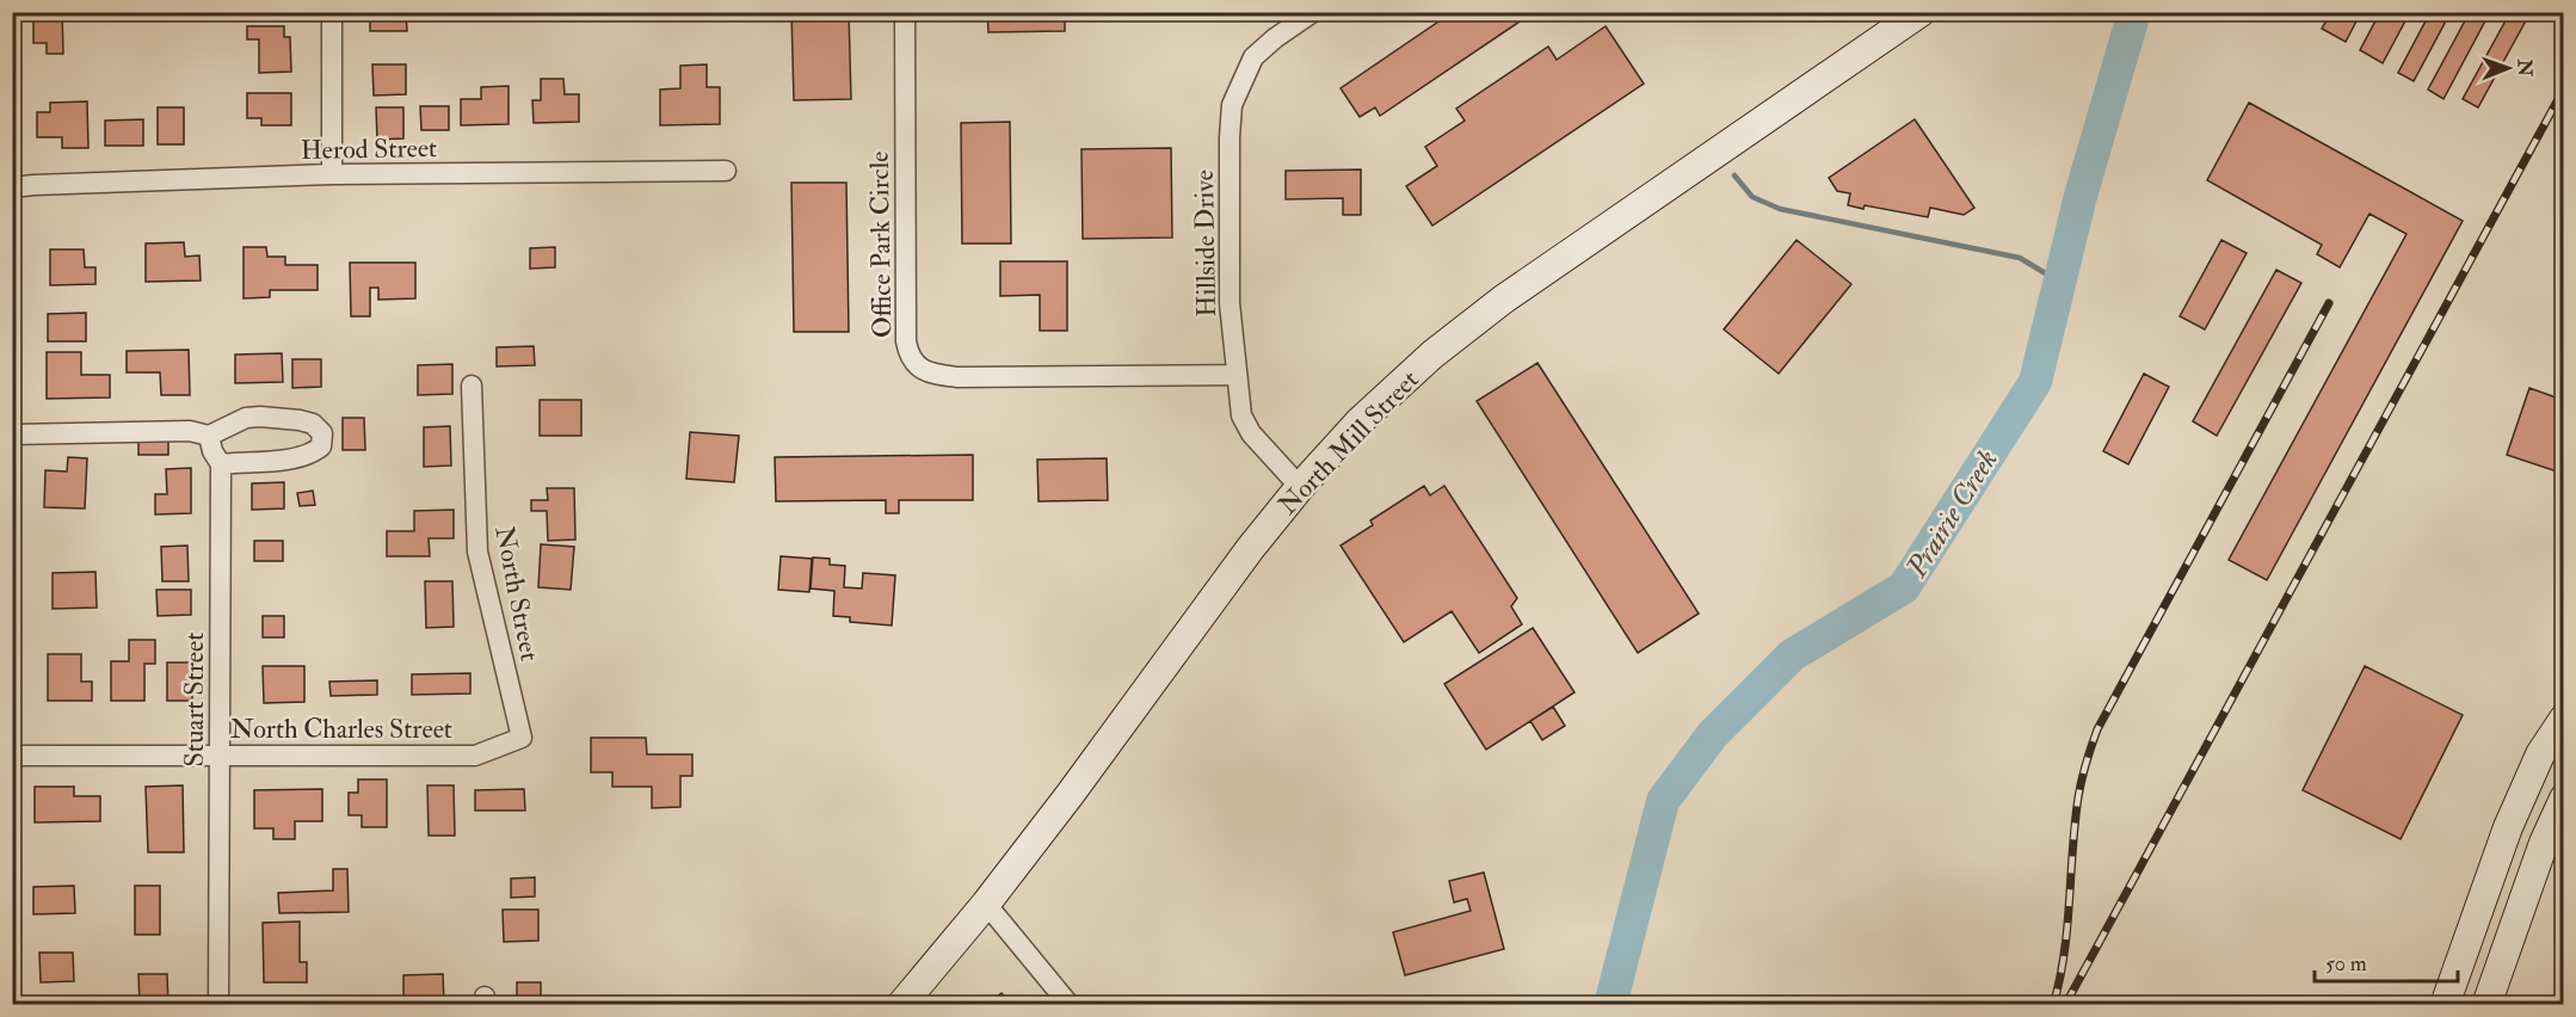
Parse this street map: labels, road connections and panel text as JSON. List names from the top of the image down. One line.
{"streets":{"main road":["North Mill Street"],"street":["Herod Street","Hillside Drive","Office Park Circle","North Street","Stuart Street","North Charles Street"]},"crossings":[["Hillside Drive","Office Park Circle"],["Hillside Drive","North Mill Street"],["North Street","North Charles Street"],["Stuart Street","North Charles Street"]],"water":["Prairie Creek"],"scale_bar":"50 m","north":"right"}
